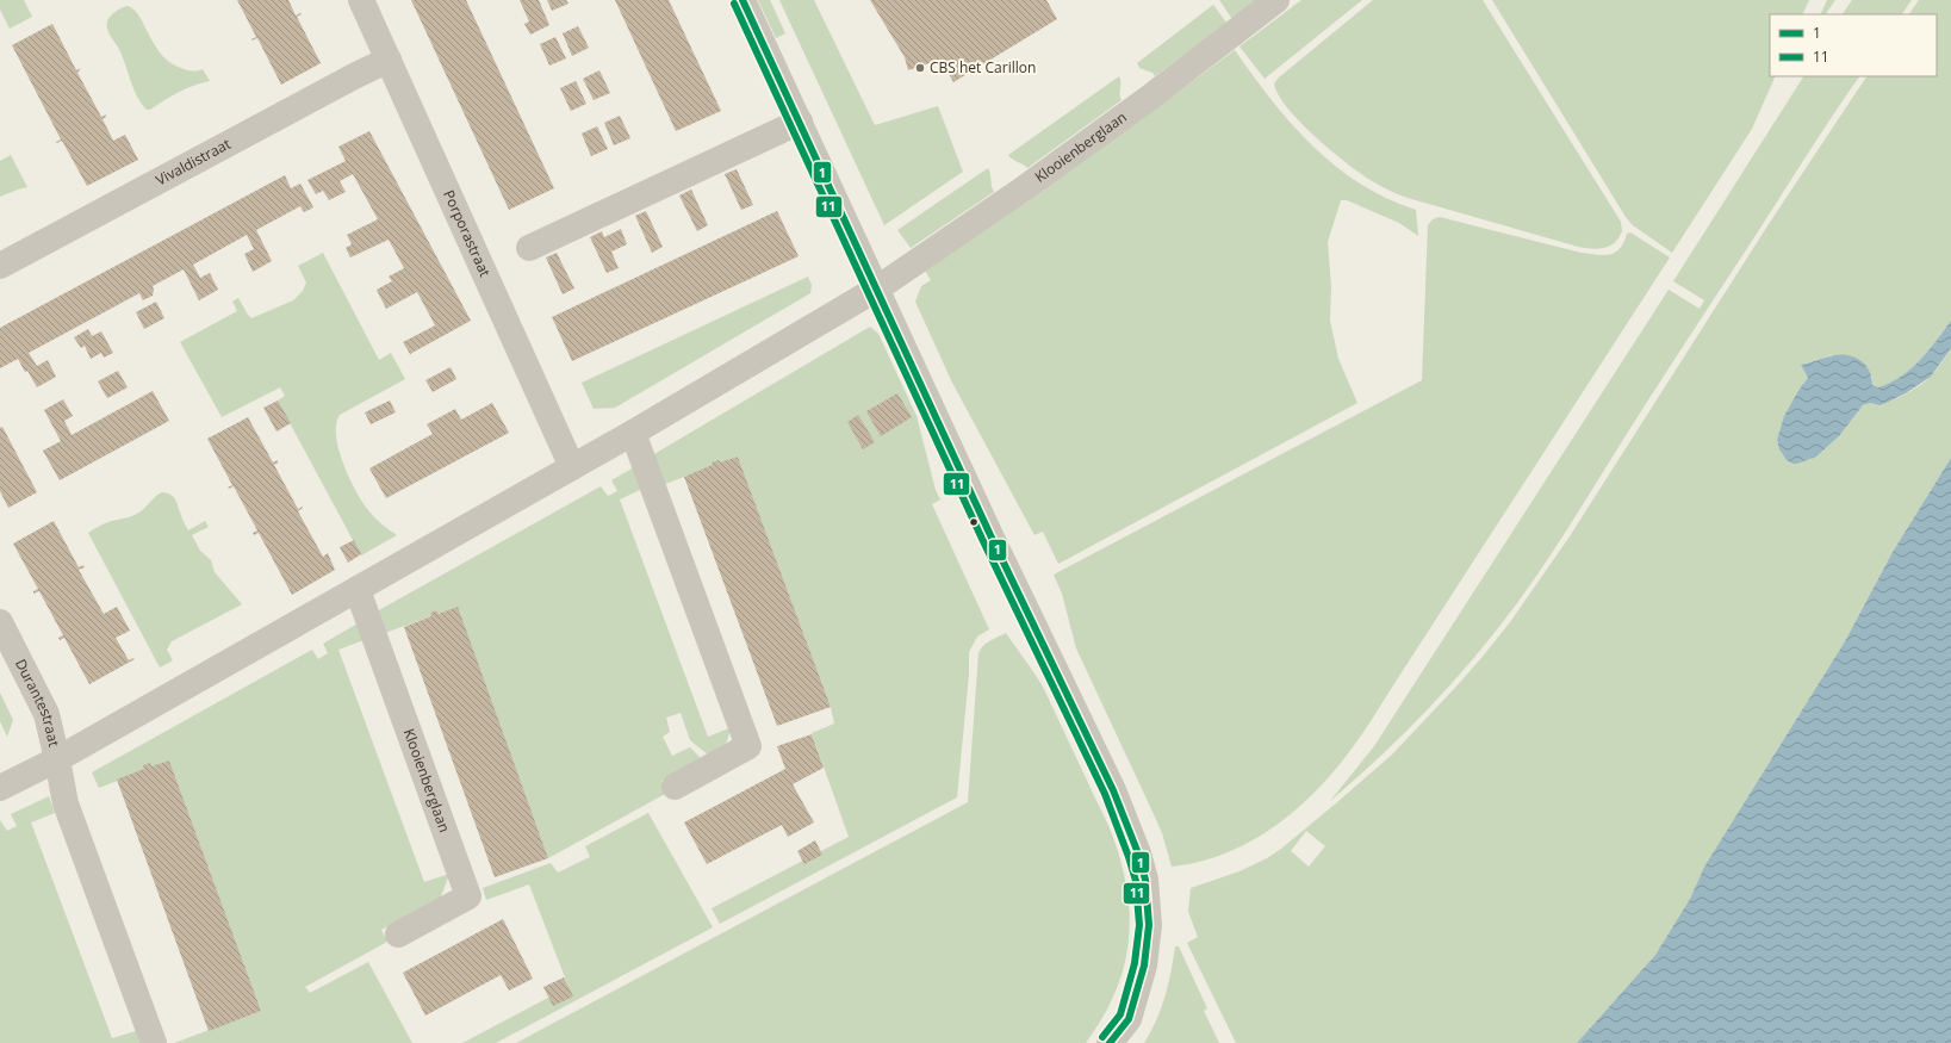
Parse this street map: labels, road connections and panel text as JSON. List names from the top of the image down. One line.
{"streets":{"street":["Klooienberglaan","Vivaldistraat","Porporastraat","Durantestraat"]},"crossings":[["Klooienberglaan","Porporastraat"],["Klooienberglaan","Durantestraat"],["Vivaldistraat","Porporastraat"]],"places":["CBS het Carillon"],"lines":["transit line 1","transit line 11"],"legend":["1","11"]}
